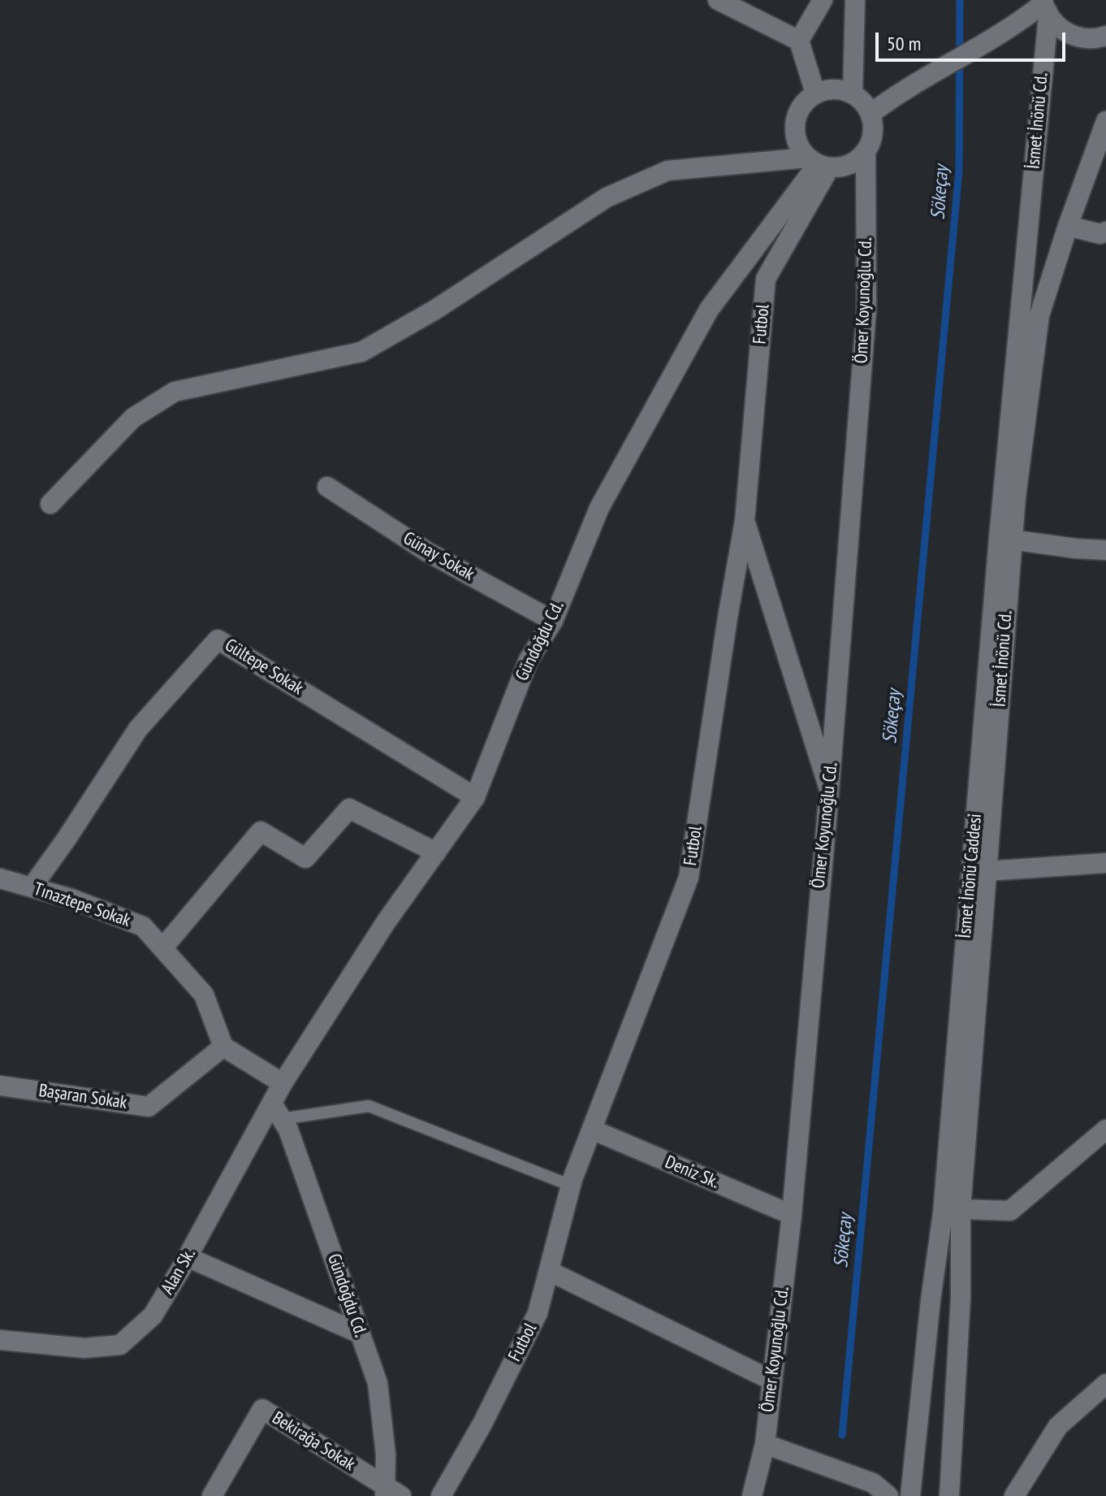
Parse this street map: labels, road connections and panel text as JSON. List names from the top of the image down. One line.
{"streets":{"street":["İsmet İnönü Cd.","Ömer Koyunoğlu Cd.","Futbol","Günay Sokak","Gündoğdu Cd.","Gültepe Sokak","İsmet İnönü Caddesi","Tınaztepe Sokak","Başaran Sokak","Deniz Sk.","Alan Sk.","Bekirağa Sokak"]},"crossings":[["İsmet İnönü Cd.","İsmet İnönü Caddesi"],["Ömer Koyunoğlu Cd.","Futbol"],["Ömer Koyunoğlu Cd.","Gündoğdu Cd."],["Ömer Koyunoğlu Cd.","Deniz Sk."],["Futbol","Gündoğdu Cd."],["Futbol","Deniz Sk."],["Günay Sokak","Gündoğdu Cd."],["Gündoğdu Cd.","Gültepe Sokak"],["Gündoğdu Cd.","Alan Sk."],["Gündoğdu Cd.","Bekirağa Sokak"],["Gültepe Sokak","Tınaztepe Sokak"],["Tınaztepe Sokak","Başaran Sokak"]],"water":["Sökeçay"],"scale_bar":"50 m"}
